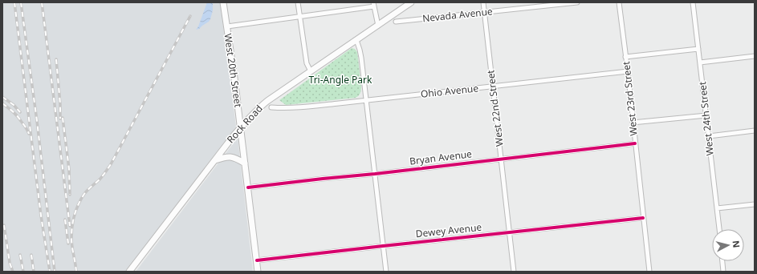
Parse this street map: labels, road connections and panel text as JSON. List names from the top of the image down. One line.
{"streets":{"main road":["West 20th Street","Rock Road"],"street":["Nevada Avenue","Ohio Avenue","West 23rd Street","West 22nd Street","West 24th Street","Bryan Avenue","Dewey Avenue"]},"crossings":[["Nevada Avenue","West 22nd Street"],["West 20th Street","Rock Road"],["West 20th Street","Bryan Avenue"],["West 20th Street","Dewey Avenue"],["Ohio Avenue","West 23rd Street"],["Ohio Avenue","West 22nd Street"],["West 23rd Street","Bryan Avenue"],["West 23rd Street","Dewey Avenue"],["West 22nd Street","Bryan Avenue"],["West 22nd Street","Dewey Avenue"]],"parks":["Tri-Angle Park"],"north":"right"}
